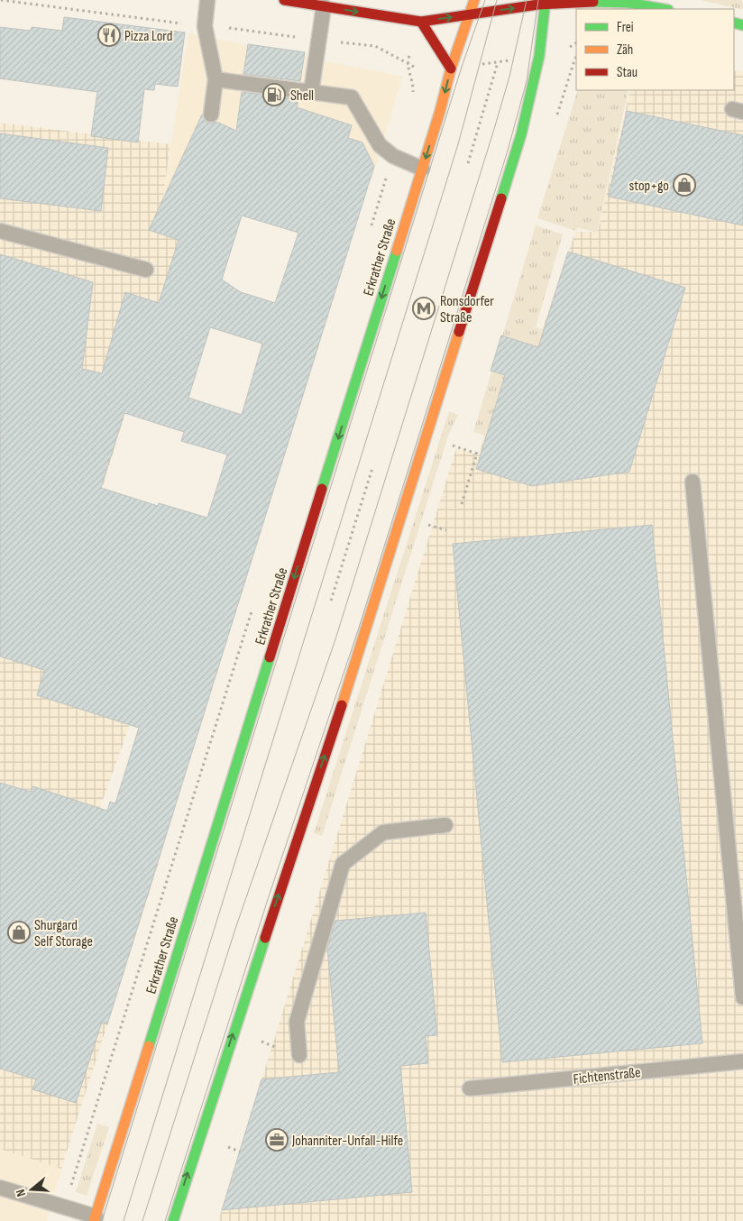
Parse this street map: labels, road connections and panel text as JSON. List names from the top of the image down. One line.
{"streets":{"main road":["Erkrather Straße"],"lane":["Fichtenstraße"]},"places":{"restaurant":["Pizza Lord"],"fuel station":["Shell"],"shop":["stop+go","Shurgard Self Storage"],"metro station":["Ronsdorfer Straße"],"office":["Johanniter-Unfall-Hilfe"]},"legend":["Frei","Zäh","Stau"],"north":"left"}
